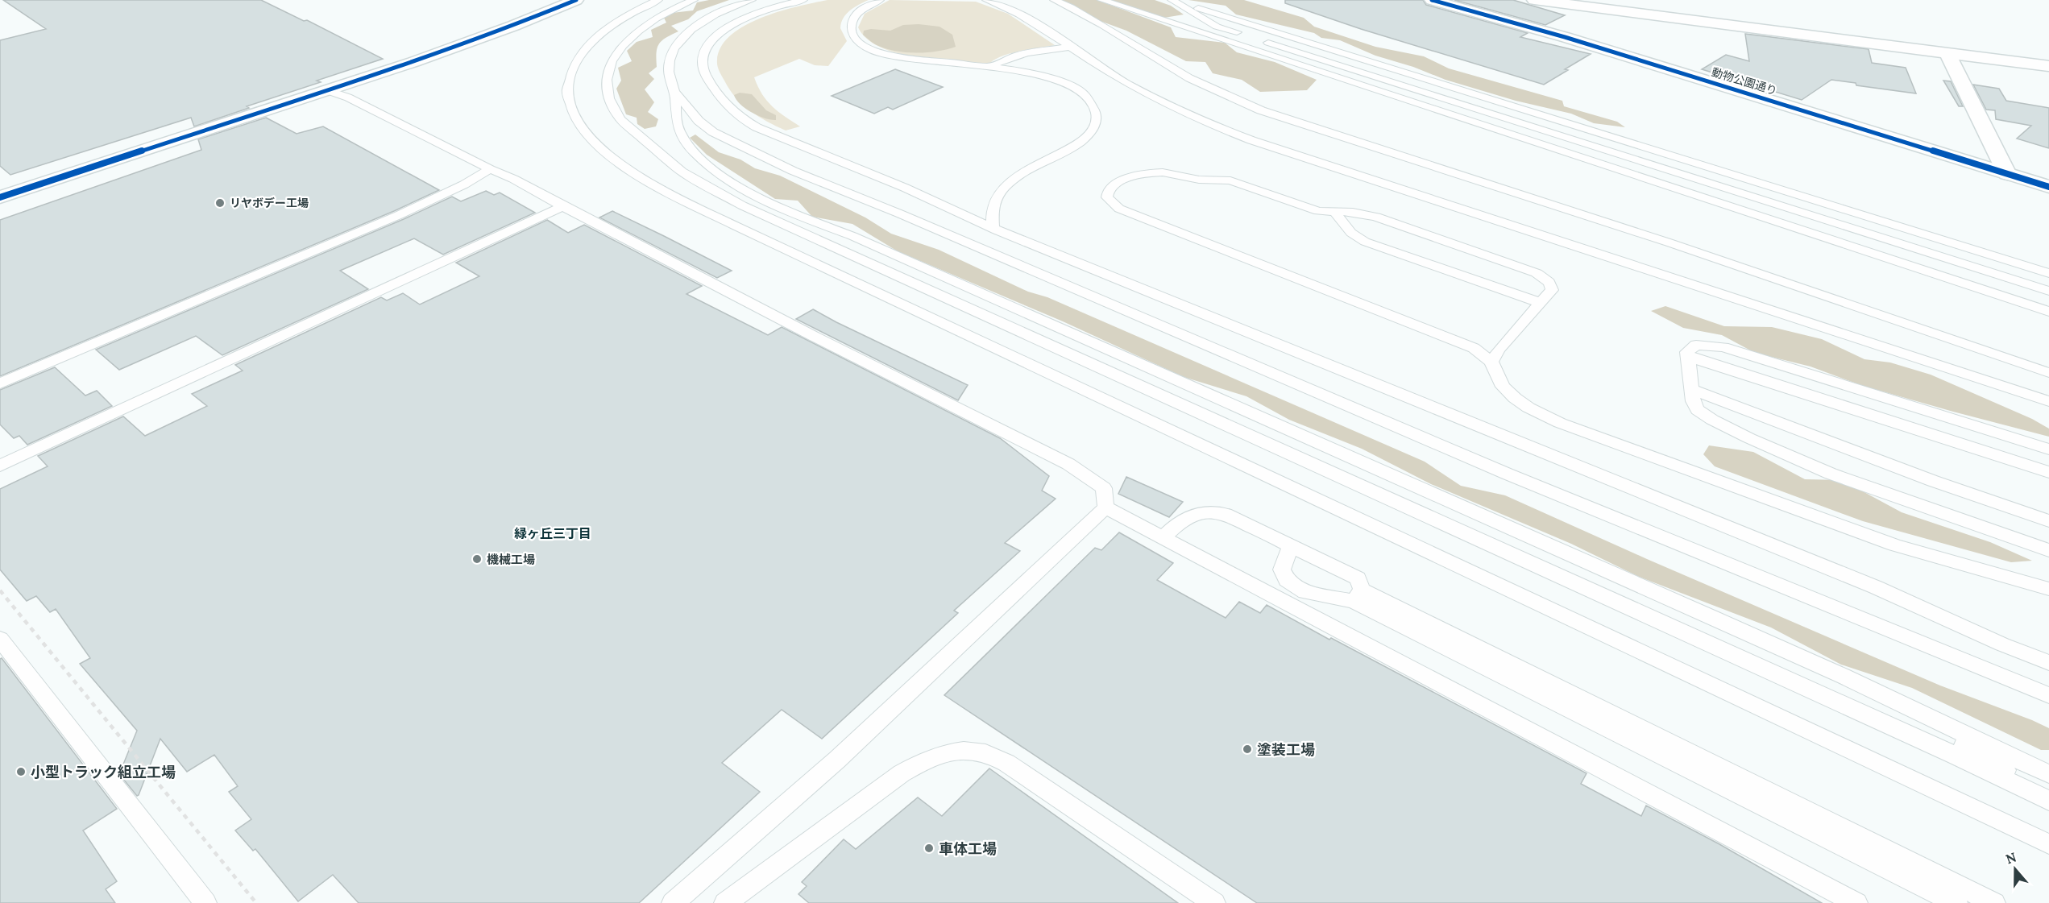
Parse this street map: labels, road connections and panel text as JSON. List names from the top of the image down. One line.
{"streets":{"street":["動物公園通り"]},"districts":["緑ヶ丘三丁目"],"places":["リヤボデー工場","機械工場","塗装工場","小型トラック組立工場","車体工場"],"north":"top"}
